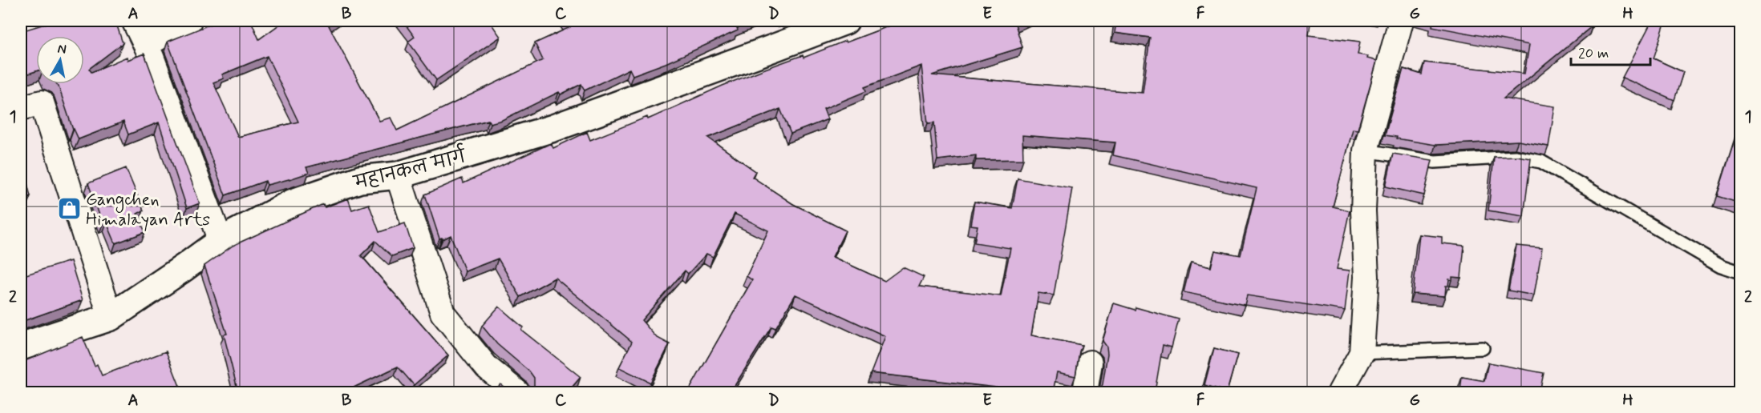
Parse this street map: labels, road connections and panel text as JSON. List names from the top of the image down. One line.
{"streets":{"main road":["महानकल मार्ग"]},"places":{"shop":["Gangchen Himalayan Arts"]},"scale_bar":"20 m","north":"top","grid":{"columns":["A","B","C","D","E","F","G","H"],"rows":["1","2"]}}
